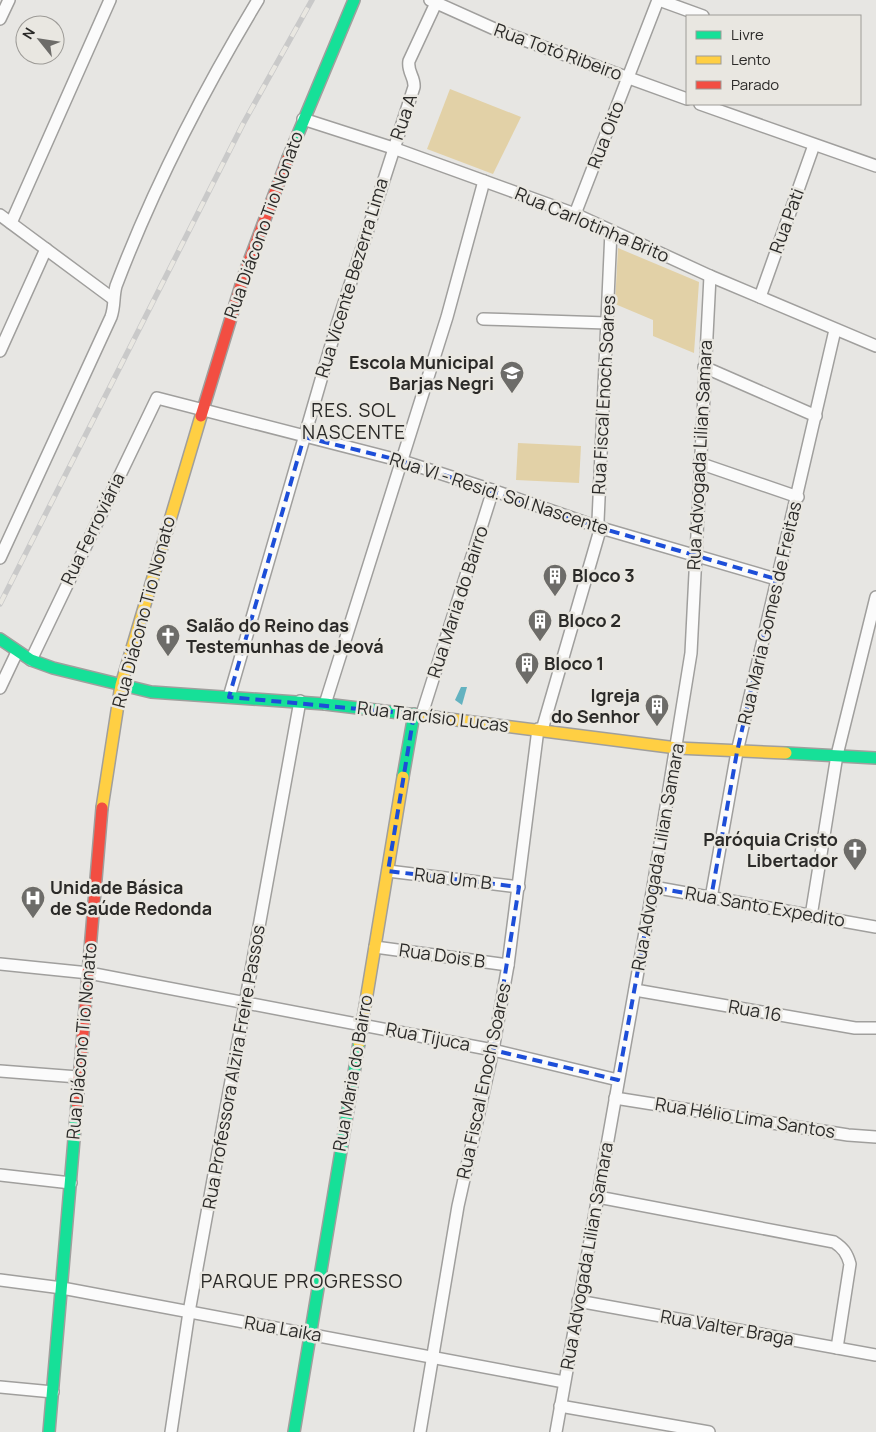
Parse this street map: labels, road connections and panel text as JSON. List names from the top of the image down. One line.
{"streets":{"street":["Rua Totó Ribeiro","Rua A","Rua Oito","Rua Pati","Rua Diácono Tio Nonato","Rua Carlotinha Brito","Rua Vicente Bezerra Lima","Rua Fiscal Enoch Soares","Rua Advogada Lilian Samara","Rua VI - Resid. Sol Nascente","Rua Ferroviária","Rua Maria do Bairro","Rua Maria Gomes de Freitas","Rua Tarcísio Lucas","Rua Um B","Rua Santo Expedito","Rua Dois B","Rua 16","Rua Tijuca","Rua Professora Alzira Freire Passos","Rua Hélio Lima Santos","Rua Valter Braga","Rua Laika"]},"crossings":[["Rua Totó Ribeiro","Rua A"],["Rua Totó Ribeiro","Rua Oito"],["Rua A","Rua Carlotinha Brito"],["Rua A","Rua Vicente Bezerra Lima"],["Rua Oito","Rua Carlotinha Brito"],["Rua Pati","Rua Carlotinha Brito"],["Rua Diácono Tio Nonato","Rua Carlotinha Brito"],["Rua Diácono Tio Nonato","Rua VI - Resid. Sol Nascente"],["Rua Diácono Tio Nonato","Rua Tarcísio Lucas"],["Rua Diácono Tio Nonato","Rua Tijuca"],["Rua Diácono Tio Nonato","Rua Laika"],["Rua Carlotinha Brito","Rua Vicente Bezerra Lima"],["Rua Carlotinha Brito","Rua Fiscal Enoch Soares"],["Rua Carlotinha Brito","Rua Advogada Lilian Samara"],["Rua Carlotinha Brito","Rua Maria Gomes de Freitas"],["Rua Vicente Bezerra Lima","Rua VI - Resid. Sol Nascente"],["Rua Vicente Bezerra Lima","Rua Tarcísio Lucas"],["Rua Fiscal Enoch Soares","Rua VI - Resid. Sol Nascente"],["Rua Fiscal Enoch Soares","Rua Tarcísio Lucas"],["Rua Fiscal Enoch Soares","Rua Um B"],["Rua Fiscal Enoch Soares","Rua Dois B"],["Rua Fiscal Enoch Soares","Rua Tijuca"],["Rua Fiscal Enoch Soares","Rua Laika"],["Rua Advogada Lilian Samara","Rua VI - Resid. Sol Nascente"],["Rua Advogada Lilian Samara","Rua Tarcísio Lucas"],["Rua Advogada Lilian Samara","Rua Santo Expedito"],["Rua Advogada Lilian Samara","Rua 16"],["Rua Advogada Lilian Samara","Rua Tijuca"],["Rua Advogada Lilian Samara","Rua Hélio Lima Santos"],["Rua Advogada Lilian Samara","Rua Valter Braga"],["Rua Advogada Lilian Samara","Rua Laika"],["Rua VI - Resid. Sol Nascente","Rua Ferroviária"],["Rua VI - Resid. Sol Nascente","Rua Maria do Bairro"],["Rua VI - Resid. Sol Nascente","Rua Maria Gomes de Freitas"],["Rua Ferroviária","Rua Tarcísio Lucas"],["Rua Maria do Bairro","Rua Tarcísio Lucas"],["Rua Maria do Bairro","Rua Um B"],["Rua Maria do Bairro","Rua Dois B"],["Rua Maria do Bairro","Rua Tijuca"],["Rua Maria do Bairro","Rua Laika"],["Rua Maria Gomes de Freitas","Rua Tarcísio Lucas"],["Rua Maria Gomes de Freitas","Rua Santo Expedito"],["Rua Tarcísio Lucas","Rua Professora Alzira Freire Passos"],["Rua Tijuca","Rua Professora Alzira Freire Passos"],["Rua Professora Alzira Freire Passos","Rua Laika"]],"districts":["RES. SOL NASCENTE","PARQUE PROGRESSO"],"places":{"school or university":["Escola Municipal Barjas Negri"],"building":["Bloco 3","Bloco 2","Bloco 1","Igreja do Senhor"],"church":["Salão do Reino das Testemunhas de Jeová","Paróquia Cristo Libertador"],"hospital":["Unidade Básica de Saúde Redonda"]},"legend":["Livre","Lento","Parado"],"north":"top left"}
